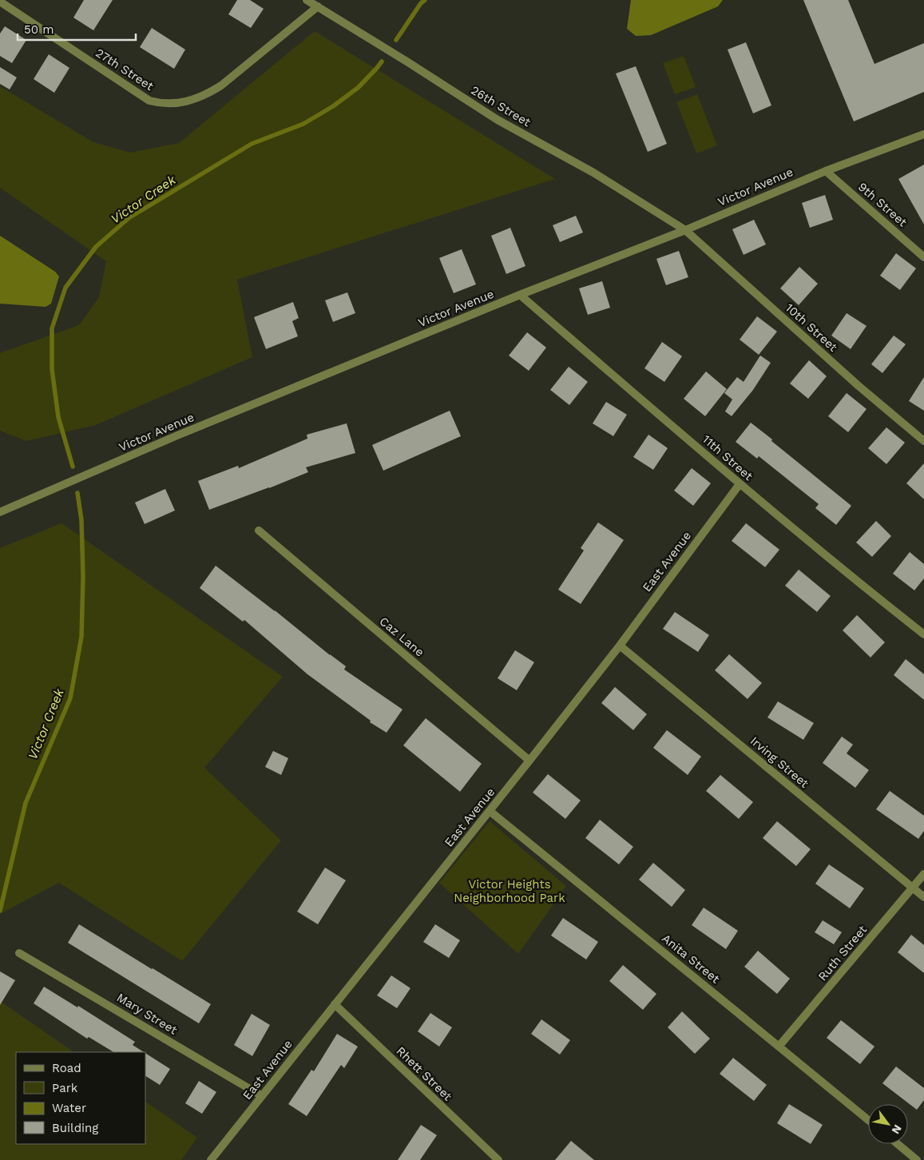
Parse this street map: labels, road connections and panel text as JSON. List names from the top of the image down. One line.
{"streets":{"street":["27th Street","26th Street","Victor Avenue","9th Street","10th Street","11th Street","East Avenue","Caz Lane","Irving Street","Ruth Street","Anita Street","Mary Street","Rhett Street"]},"crossings":[["27th Street","26th Street"],["26th Street","Victor Avenue"],["26th Street","10th Street"],["Victor Avenue","9th Street"],["Victor Avenue","10th Street"],["Victor Avenue","11th Street"],["11th Street","East Avenue"],["East Avenue","Caz Lane"],["East Avenue","Irving Street"],["East Avenue","Anita Street"],["East Avenue","Mary Street"],["East Avenue","Rhett Street"],["Irving Street","Ruth Street"],["Ruth Street","Anita Street"]],"water":["Victor Creek"],"parks":["Victor Heights Neighborhood Park"],"legend":["Road","Park","Water","Building"],"scale_bar":"50 m","north":"bottom right"}
